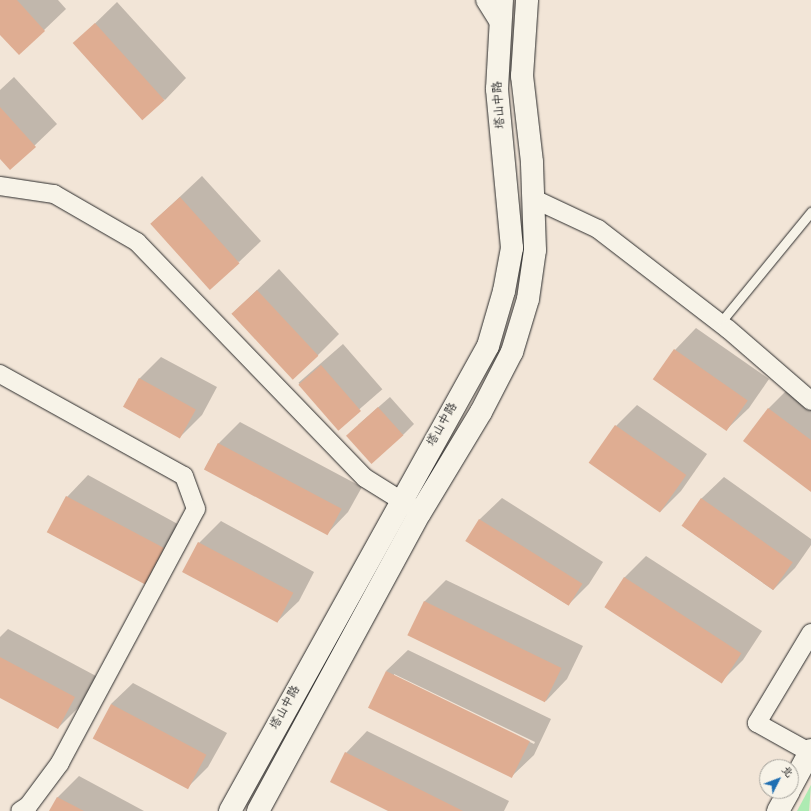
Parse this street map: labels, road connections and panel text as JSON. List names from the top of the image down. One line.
{"streets":{"main road":["塔山中路"]},"north":"top right"}
